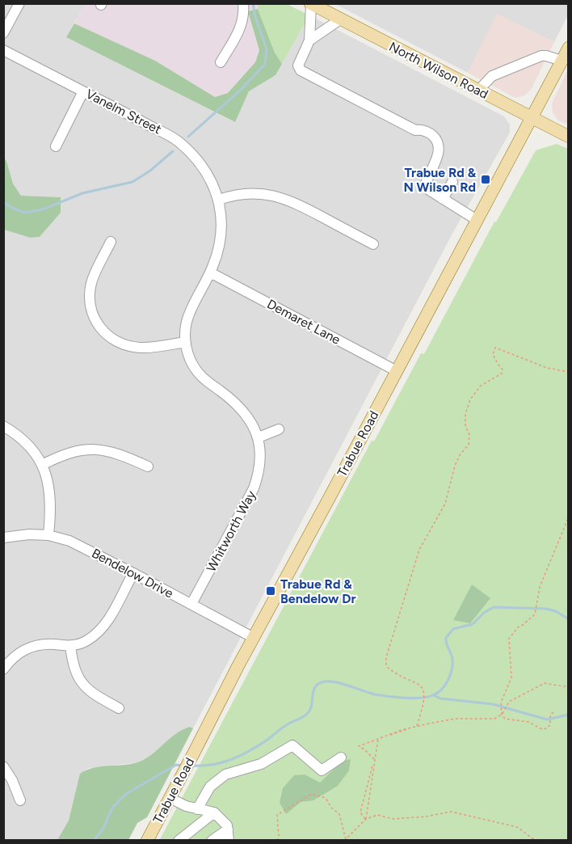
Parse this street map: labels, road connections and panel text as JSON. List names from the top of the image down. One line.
{"streets":{"main road":["North Wilson Road","Trabue Road"],"street":["Vanelm Street","Demaret Lane","Whitworth Way","Bendelow Drive"]},"crossings":[["North Wilson Road","Trabue Road"],["Vanelm Street","Whitworth Way"],["Demaret Lane","Trabue Road"],["Demaret Lane","Whitworth Way"],["Trabue Road","Bendelow Drive"],["Whitworth Way","Bendelow Drive"]],"places":{"transit":["Trabue Rd & N Wilson Rd","Trabue Rd & Bendelow Dr"]}}
